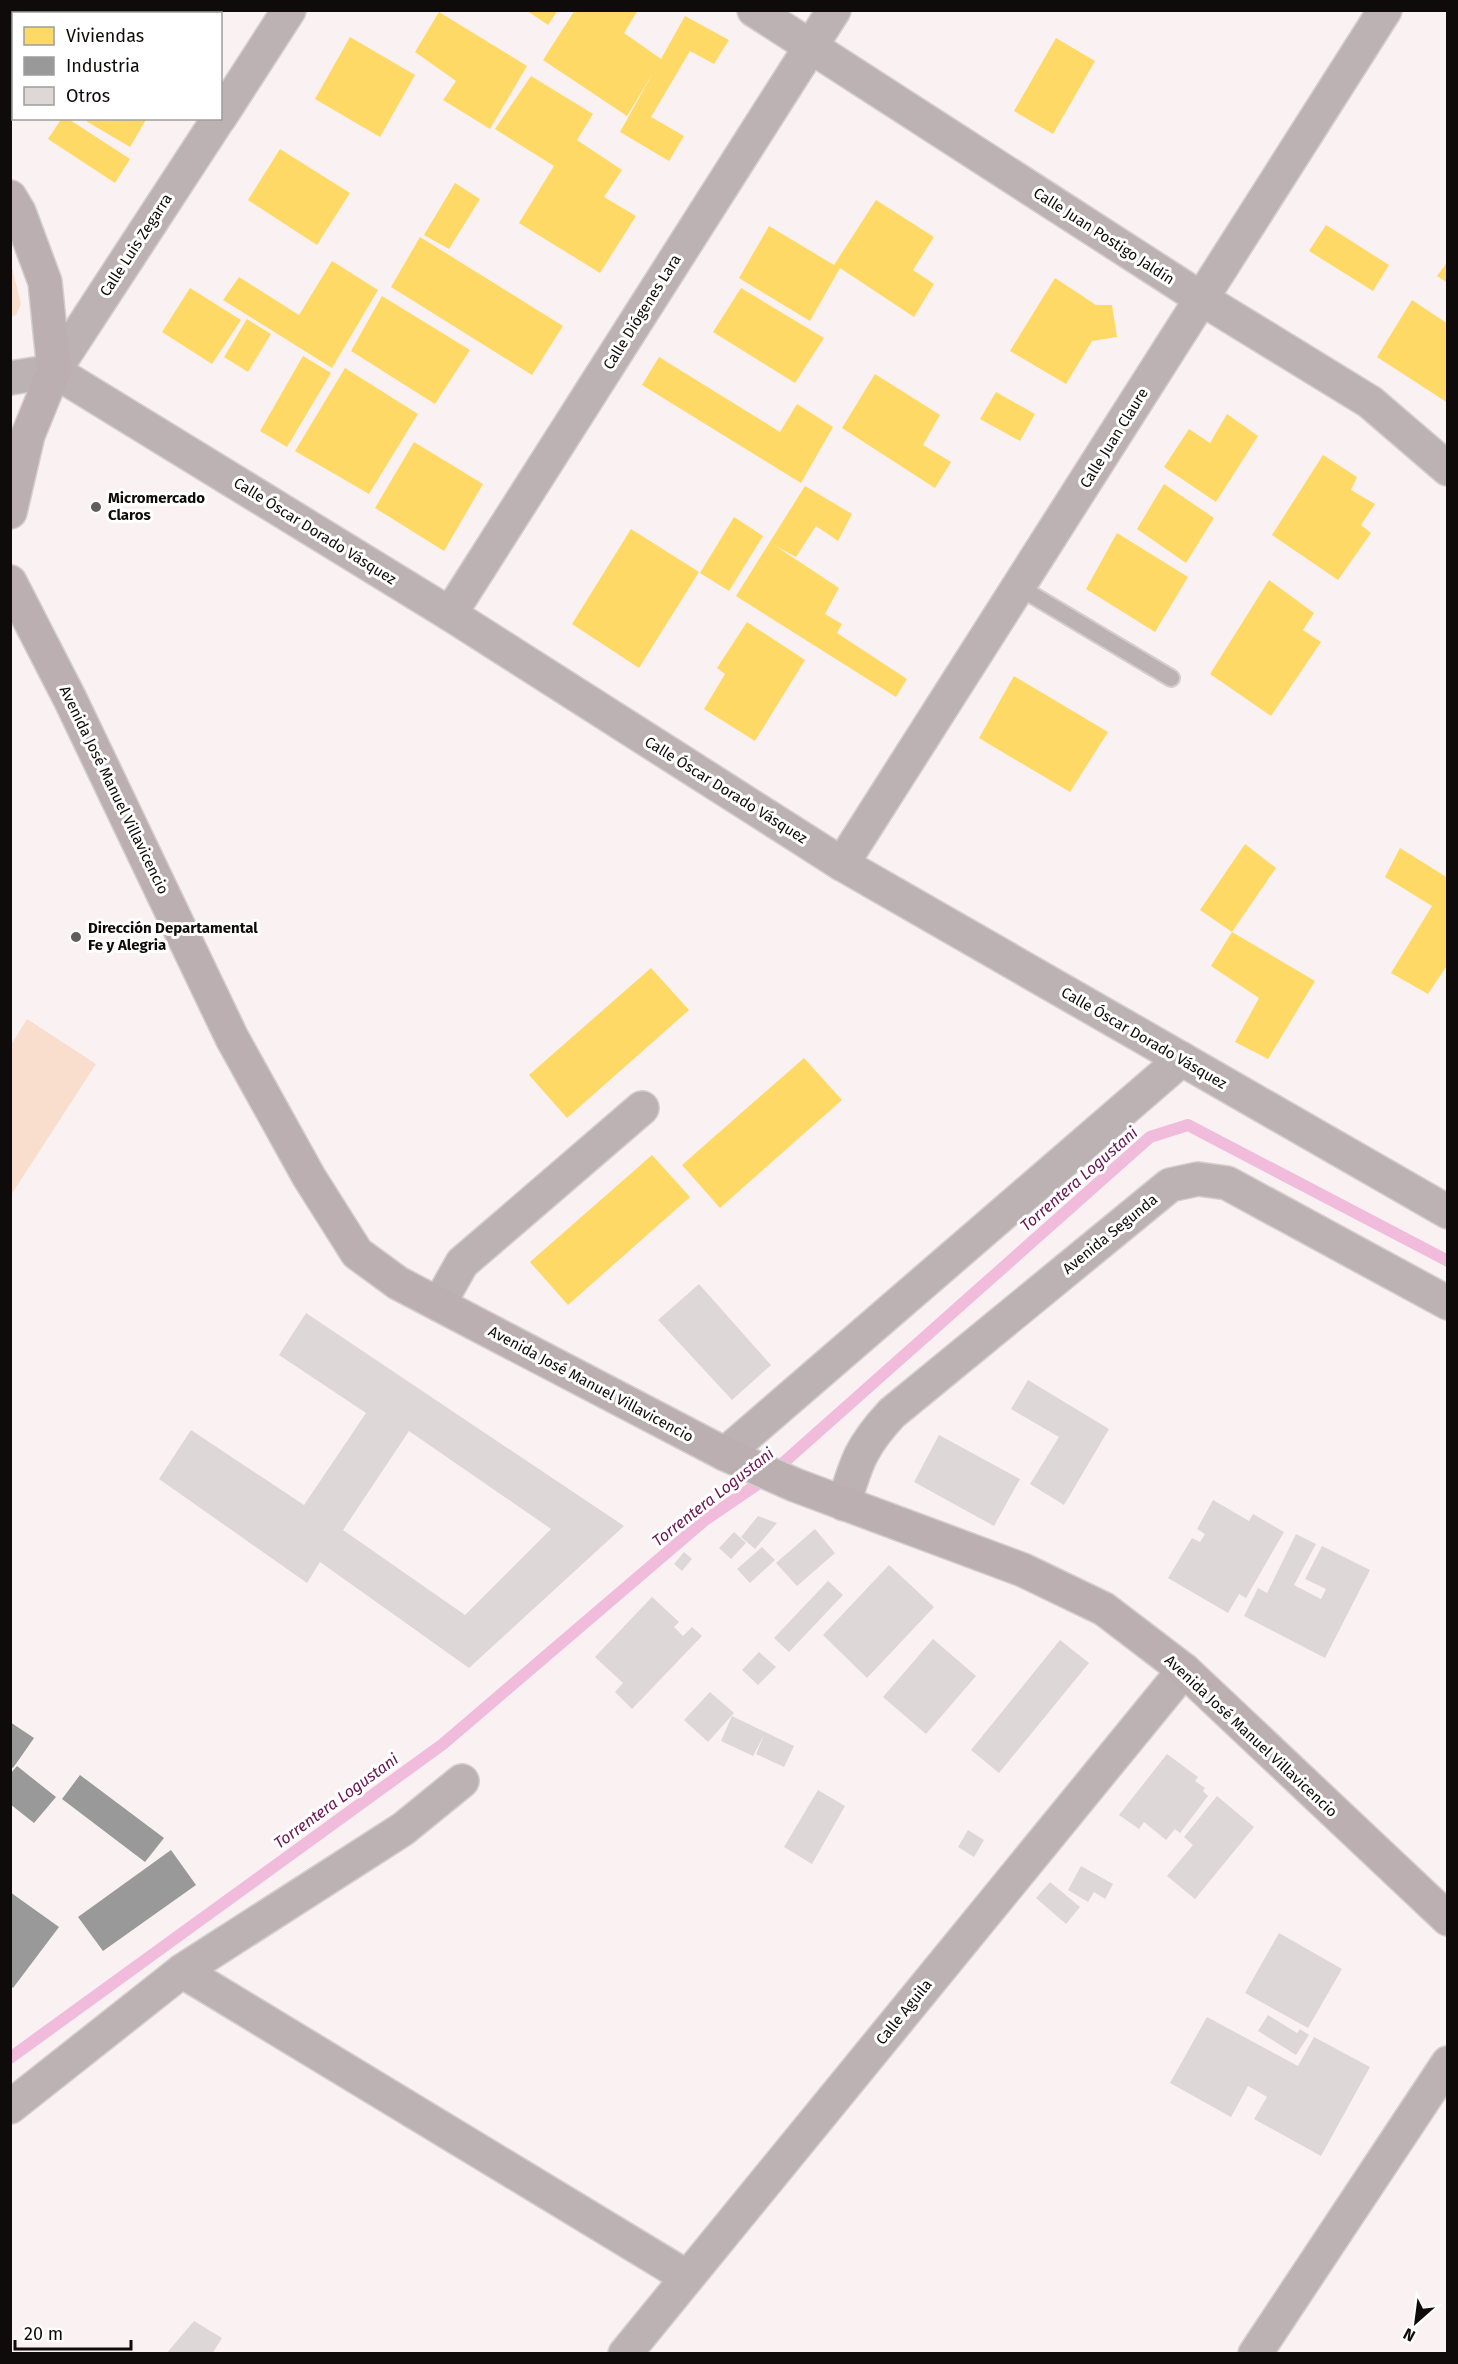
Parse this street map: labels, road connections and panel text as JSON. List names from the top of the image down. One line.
{"streets":{"main road":["Avenida José Manuel Villavicencio"],"street":["Calle Juan Postigo Jaldín","Calle Luis Zegarra","Calle Diógenes Lara","Calle Juan Claure","Calle Óscar Dorado Vásquez","Avenida Segunda","Calle Aguila"]},"crossings":[["Calle Juan Postigo Jaldín","Calle Diógenes Lara"],["Calle Juan Postigo Jaldín","Calle Juan Claure"],["Calle Luis Zegarra","Calle Óscar Dorado Vásquez"],["Calle Diógenes Lara","Calle Óscar Dorado Vásquez"],["Calle Juan Claure","Calle Óscar Dorado Vásquez"],["Avenida José Manuel Villavicencio","Avenida Segunda"],["Avenida José Manuel Villavicencio","Calle Aguila"]],"water":["Torrentera Logustani"],"places":["Micromercado Claros","Dirección Departamental Fe y Alegria"],"legend":["Viviendas","Industria","Otros"],"scale_bar":"20 m","north":"bottom left"}
